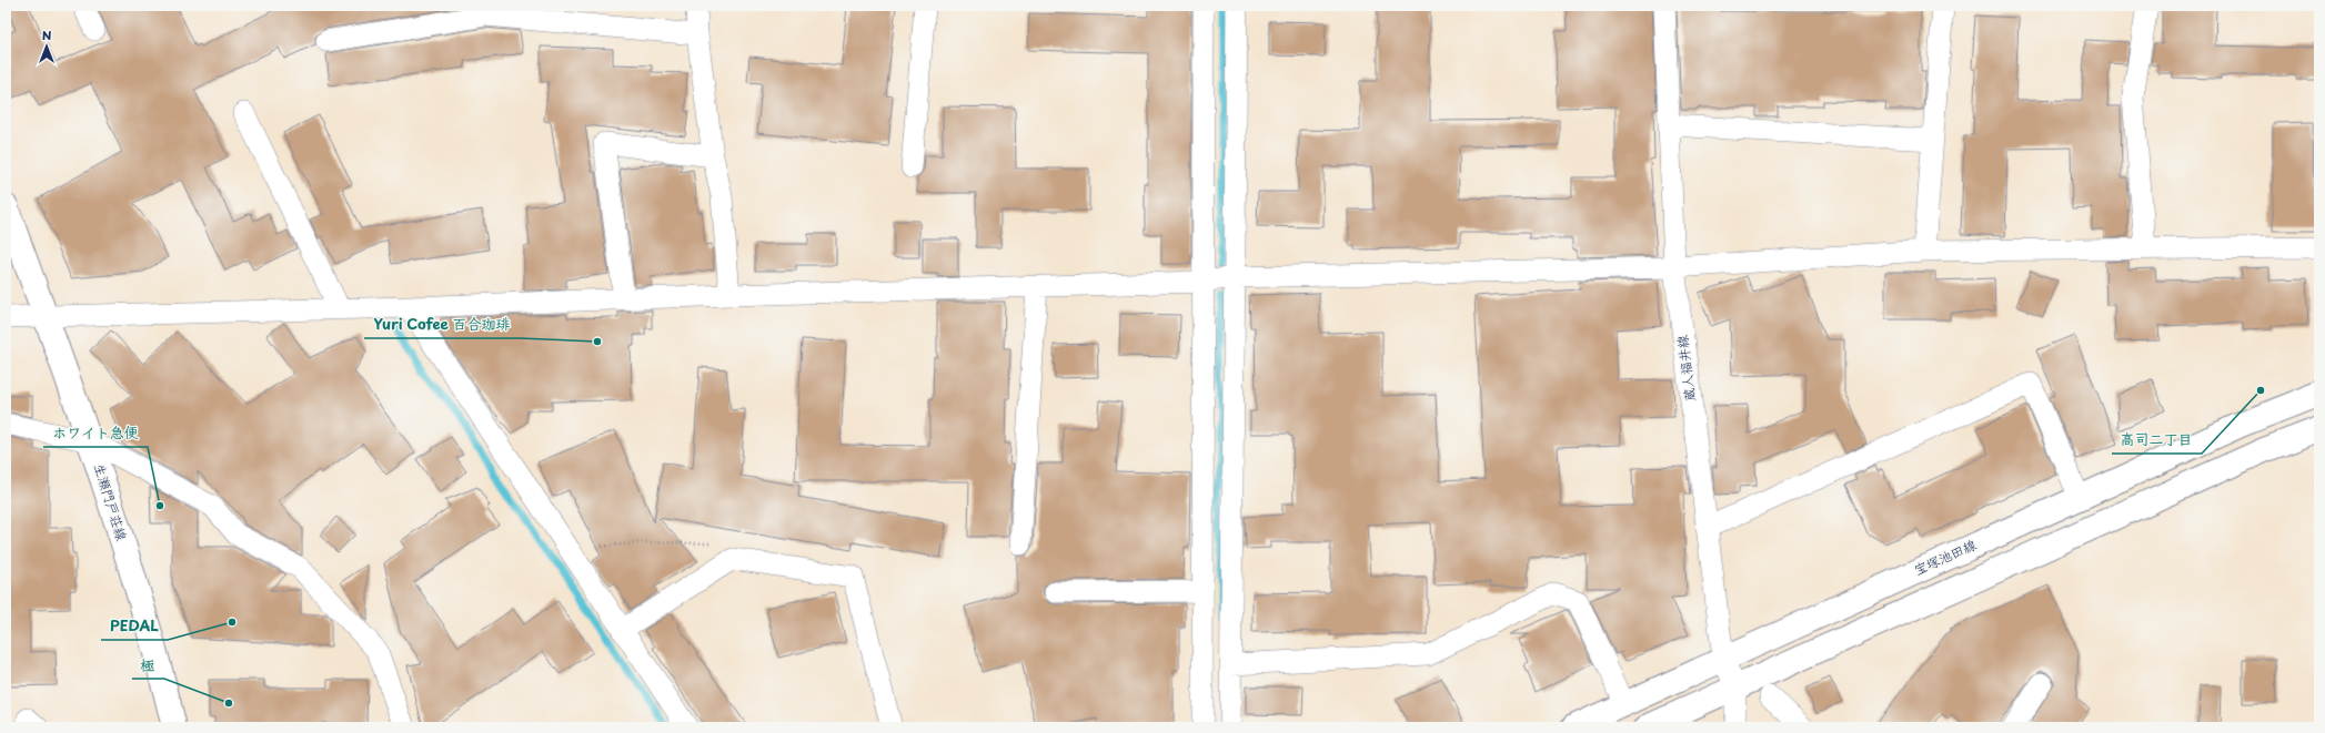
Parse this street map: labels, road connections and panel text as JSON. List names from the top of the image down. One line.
{"streets":{"street":["蔵人福井線","生瀬門戸荘線","宝塚池田線"]},"crossings":[["蔵人福井線","宝塚池田線"]],"places":["Yuri Cofee 百合珈琲","高司二丁目","ホワイト急便","PEDAL","極"],"north":"top"}
